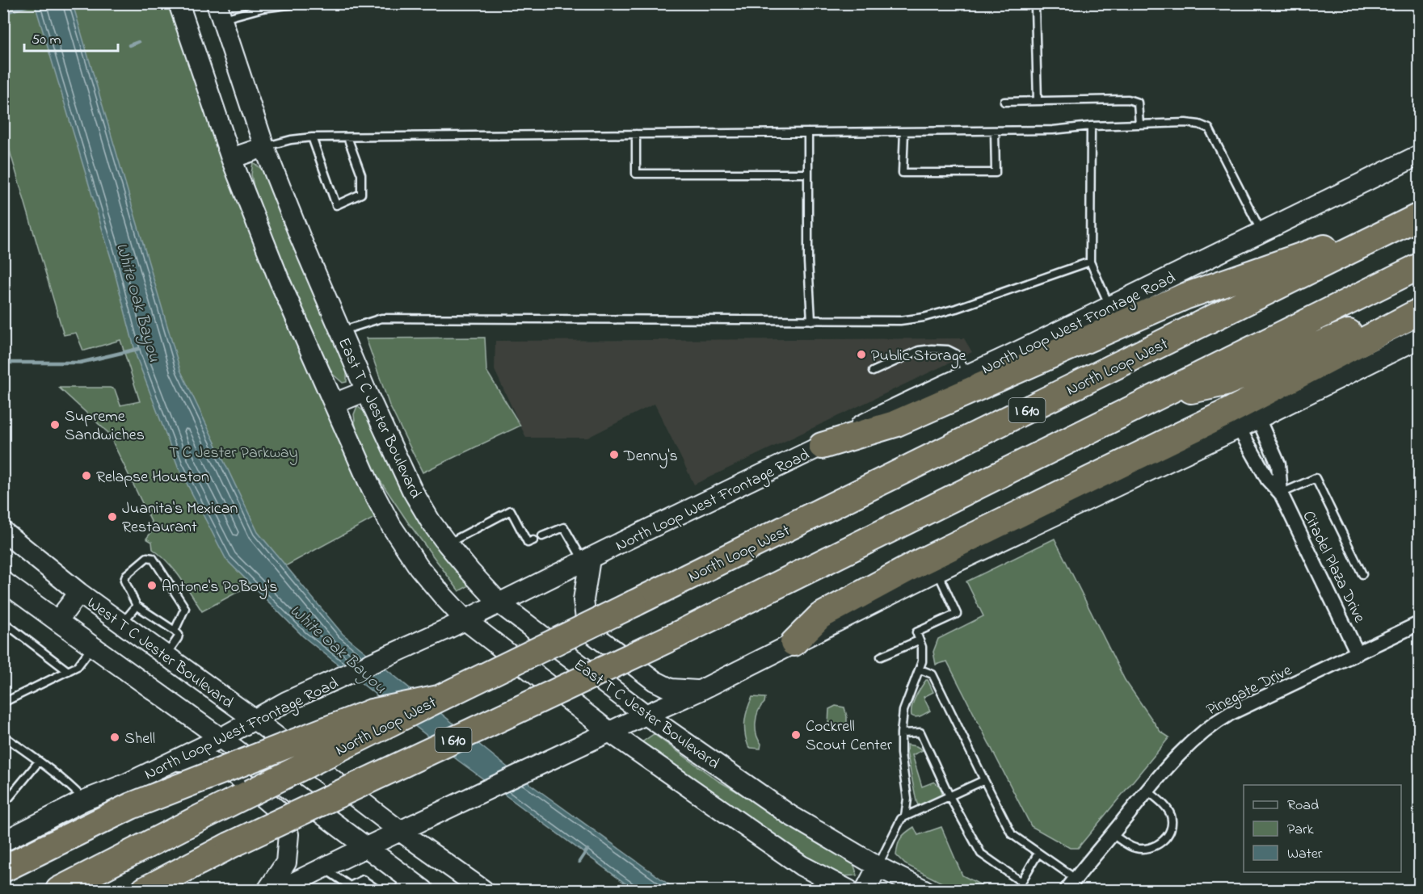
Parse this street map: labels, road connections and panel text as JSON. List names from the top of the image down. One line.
{"streets":{"highway":["North Loop West","I 610"],"main road":["North Loop West Frontage Road","East T C Jester Boulevard","West T C Jester Boulevard"],"street":["Citadel Plaza Drive","Pinegate Drive"]},"crossings":[["North Loop West Frontage Road","East T C Jester Boulevard"],["North Loop West Frontage Road","West T C Jester Boulevard"],["Citadel Plaza Drive","Pinegate Drive"]],"water":["White Oak Bayou"],"parks":["T C Jester Parkway"],"places":["Public Storage","Supreme Sandwiches","Denny's","Relapse Houston","Juanita's Mexican Restaurant","Antone's PoBoy's","Cockrell Scout Center","Shell"],"legend":["Road","Park","Water"],"scale_bar":"50 m"}
